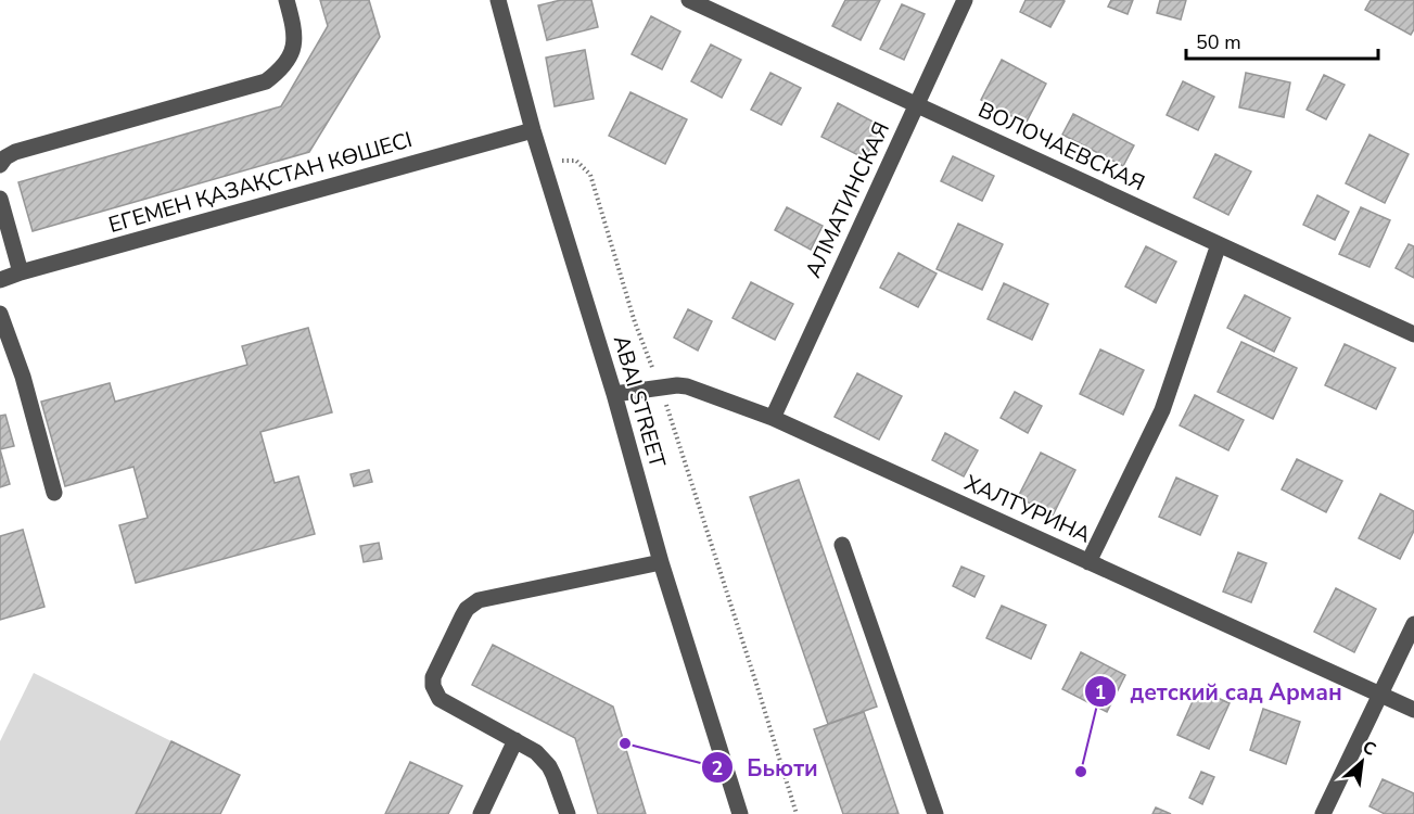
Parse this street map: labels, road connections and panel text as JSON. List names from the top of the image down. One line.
{"streets":{"street":["ВОЛОЧАЕВСКАЯ","ЕГЕМЕН ҚАЗАҚСТАН КӨШЕСІ","АЛМАТИНСКАЯ","ABAI STREET","ХАЛТУРИНА"]},"crossings":[["ВОЛОЧАЕВСКАЯ","АЛМАТИНСКАЯ"],["ЕГЕМЕН ҚАЗАҚСТАН КӨШЕСІ","ABAI STREET"],["АЛМАТИНСКАЯ","ХАЛТУРИНА"],["ABAI STREET","ХАЛТУРИНА"]],"places":["Бьюти","детский сад Арман"],"scale_bar":"50 m","north":"top right"}
